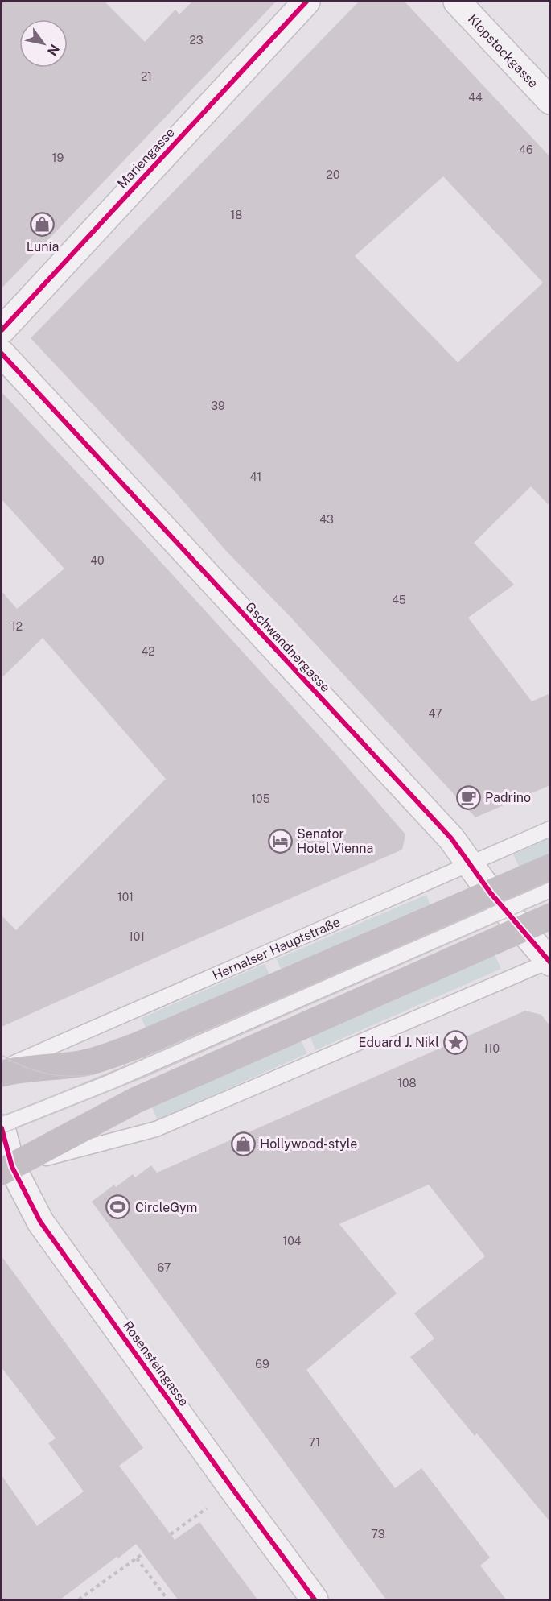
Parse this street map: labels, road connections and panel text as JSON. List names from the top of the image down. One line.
{"streets":{"street":["Klopstockgasse","Mariengasse","Gschwandnergasse","Rosensteingasse"],"lane":["Hernalser Hauptstraße"]},"crossings":[["Gschwandnergasse","Hernalser Hauptstraße"]],"places":{"shop":["Lunia","Hollywood-style"],"cafe":["Padrino"],"hotel":["Senator Hotel Vienna"],"place":["Eduard J. Nikl"],"sports":["CircleGym"]},"house_numbers":["23","21","44","46","19","20","18","39","41","43","40","45","12","42","47","105","101","101","110","108","104","67","69","71","73"],"north":"bottom right"}
